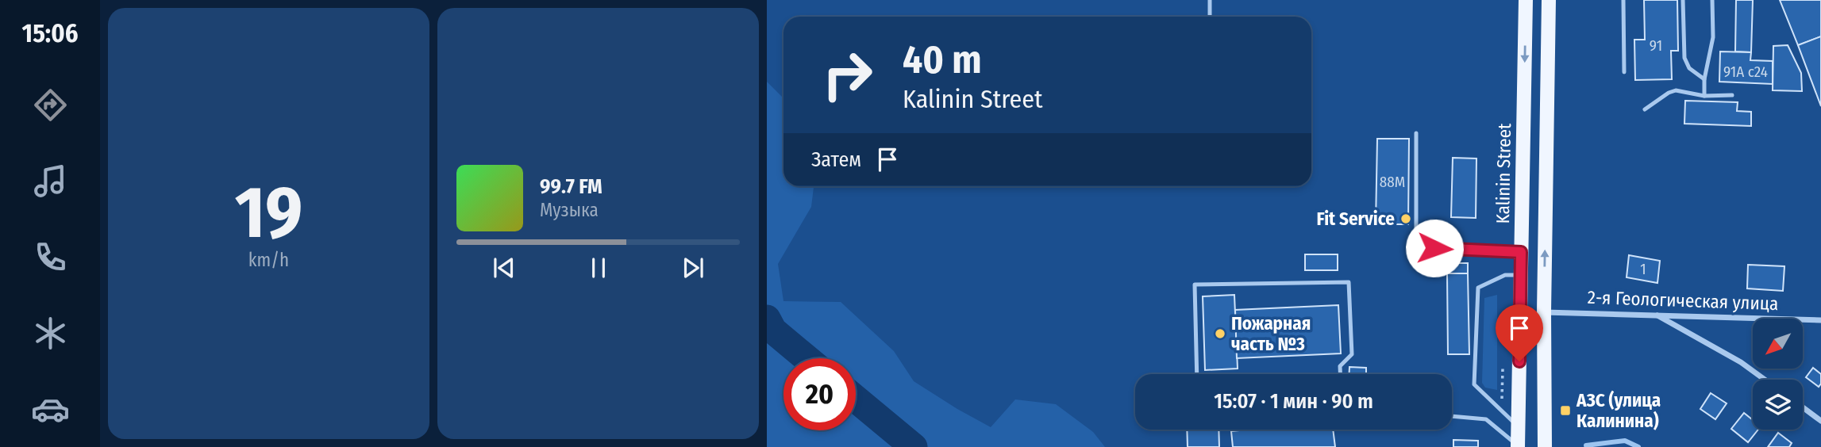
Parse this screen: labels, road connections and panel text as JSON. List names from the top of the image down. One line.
{"streets":{"main road":["Kalinin Street"],"street":["2-я Геологическая улица"]},"places":{"other":["Fit Service","Пожарная часть №3"],"transit":["АЗС (улица Калинина)"]},"house_numbers":["91","91А с24","88М","1"],"north":"bottom left","page":{"tabs":"15:06","tile":["19","km/h"],"turn":["40 m","Kalinin Street"],"then":"Затем","song":["99.7 FM","Музыка"],"limit":"20","trip":"15:07 · 1 мин · 90 m"}}
